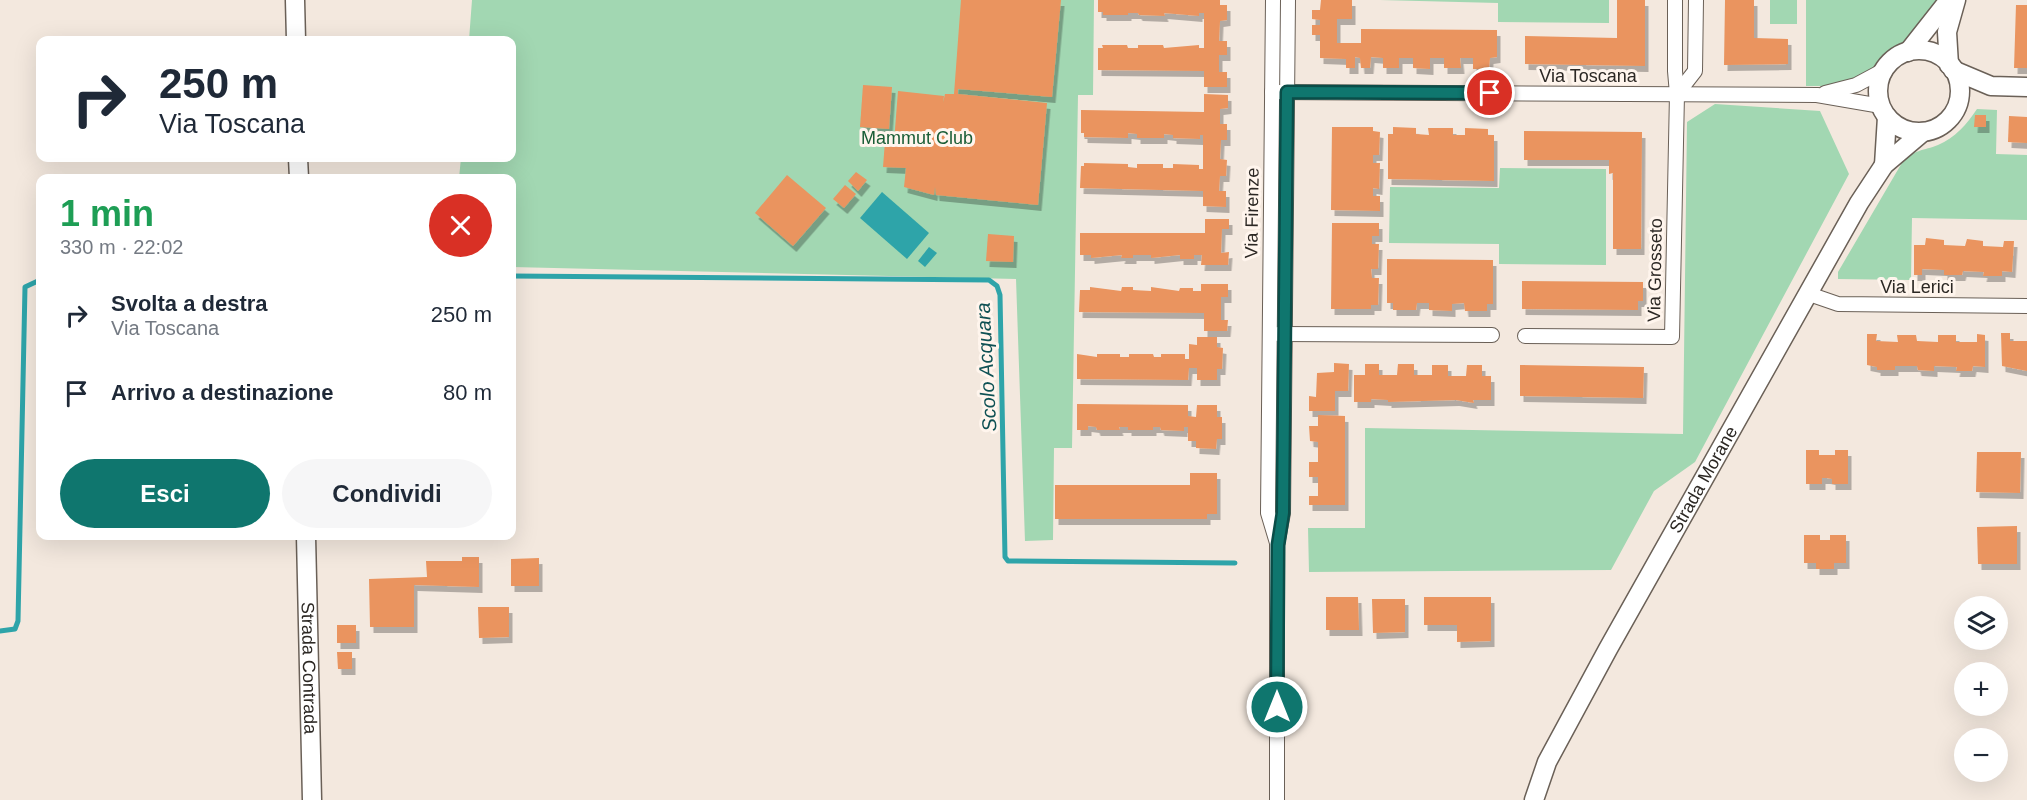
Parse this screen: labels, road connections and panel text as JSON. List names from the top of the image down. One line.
{"streets":{"street":["Via Toscana","Via Firenze","Via Grosseto","Via Lerici","Strada Morane","Strada Contrada"]},"crossings":[["Via Toscana","Via Firenze"],["Via Toscana","Via Grosseto"],["Via Toscana","Strada Morane"],["Via Lerici","Strada Morane"]],"water":["Scolo Acquara"],"parks":["Mammut Club"],"page":{"turn":["250 m","Via Toscana"],"heading":["1 min","330 m · 22:02"],"list":[{"name":"Svolta a destra","note":"Via Toscana","value":"250 m"},{"name":"Arrivo a destinazione","value":"80 m"}],"buttons":["Esci","Condividi"],"map_buttons":["+","−"]}}
